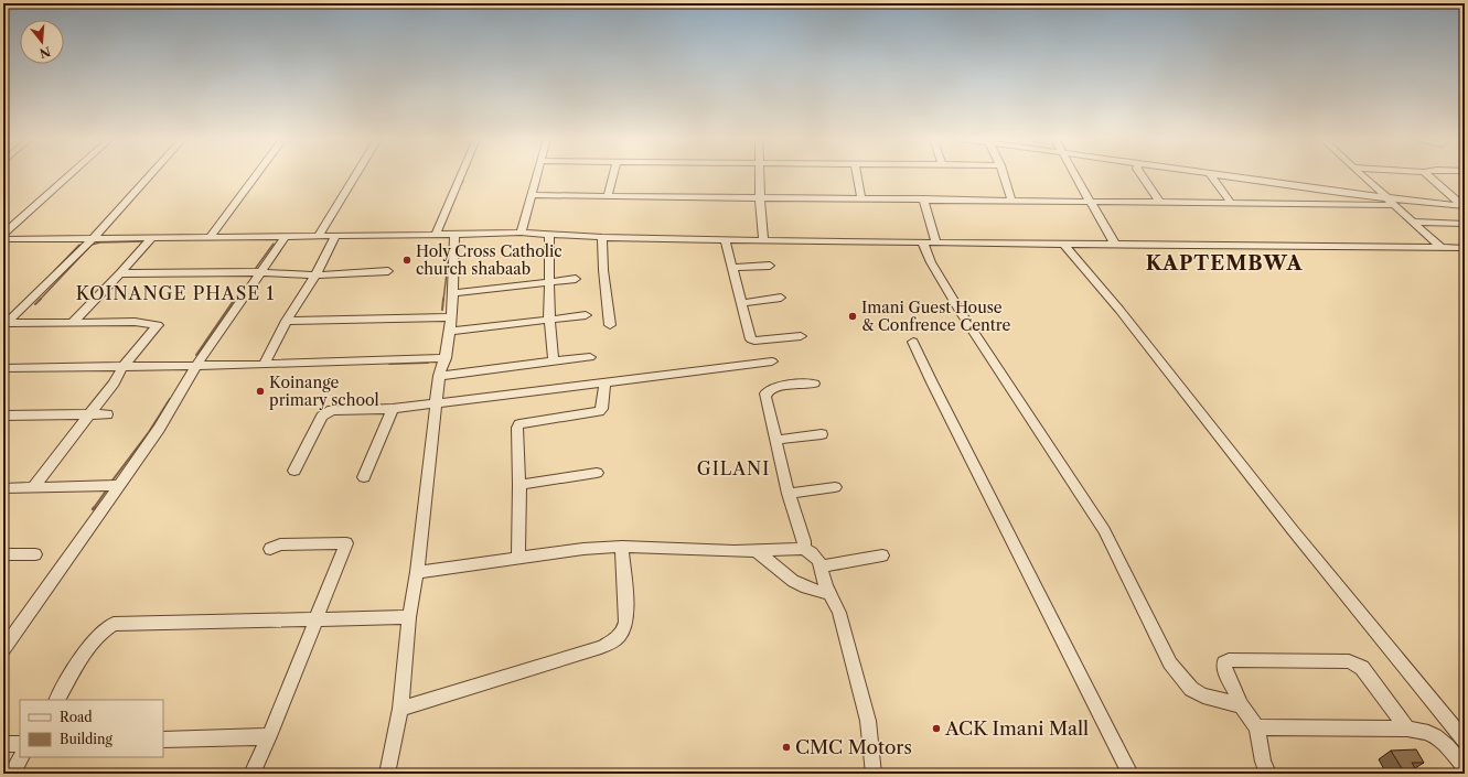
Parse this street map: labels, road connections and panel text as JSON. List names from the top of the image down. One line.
{"districts":["KAPTEMBWA","KOINANGE PHASE 1","GILANI"],"places":["Holy Cross Catholic church shabaab","Imani Guest House & Confrence Centre","Koinange primary school","ACK Imani Mall","CMC Motors"],"legend":["Road","Building"],"north":"bottom"}
